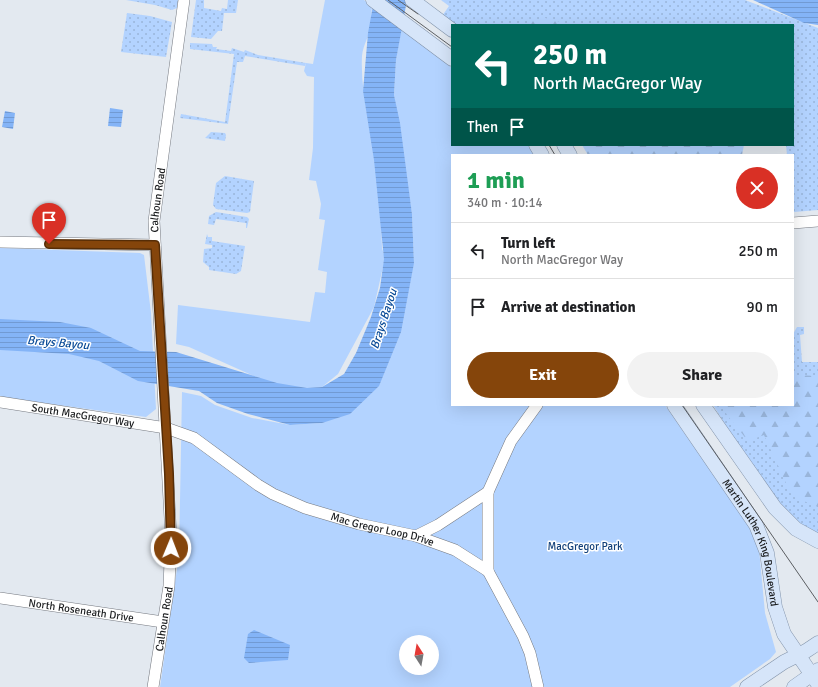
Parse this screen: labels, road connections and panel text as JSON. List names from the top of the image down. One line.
{"streets":{"main road":["Martin Luther King Boulevard"],"street":["Calhoun Road","South MacGregor Way","Mac Gregor Loop Drive","North Roseneath Drive"]},"crossings":[["Calhoun Road","South MacGregor Way"],["Calhoun Road","Mac Gregor Loop Drive"],["Calhoun Road","North Roseneath Drive"],["South MacGregor Way","Mac Gregor Loop Drive"]],"water":["Brays Bayou"],"parks":["MacGregor Park"],"north":"top","page":{"turn":["250 m","North MacGregor Way"],"then":"Then","heading":["1 min","340 m · 10:14"],"list":[{"name":"Turn left","note":"North MacGregor Way","value":"250 m"},{"name":"Arrive at destination","value":"90 m"}],"buttons":["Exit","Share"]}}
